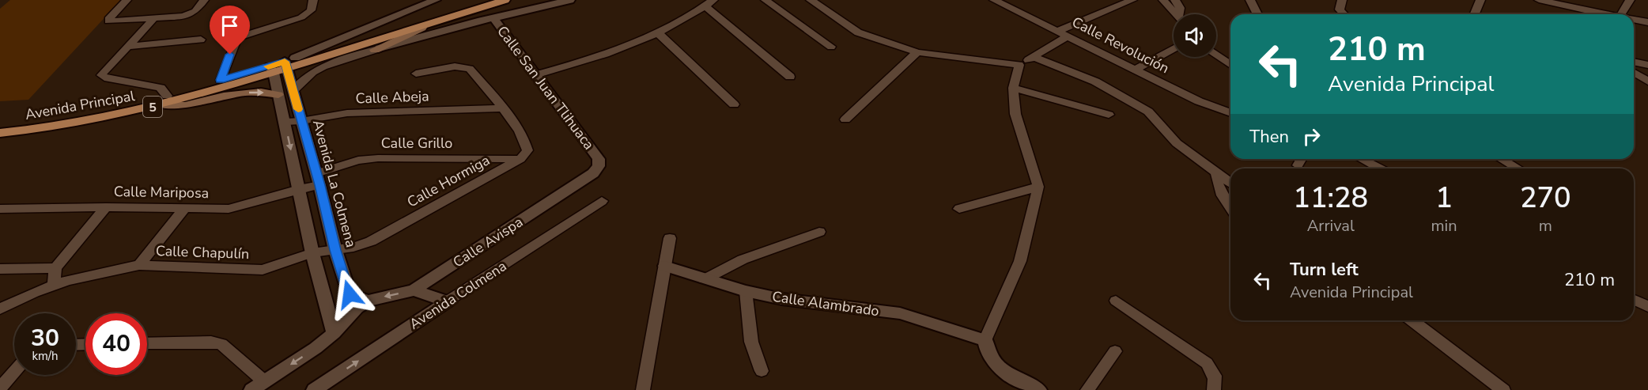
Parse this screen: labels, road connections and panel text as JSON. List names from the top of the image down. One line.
{"streets":{"main road":["Avenida Principal","5"],"street":["Calle Revolución","Calle San Juan Tlihuaca","Calle Abeja","Calle Grillo","Calle Hormiga","Avenida La Colmena","Calle Mariposa","Calle Avispa","Calle Chapulín","Avenida Colmena","Calle Alambrado"]},"crossings":[["Calle San Juan Tlihuaca","Calle Avispa"],["Calle Abeja","Avenida La Colmena"],["Avenida Principal","5"],["Avenida Principal","Avenida La Colmena"],["5","Avenida La Colmena"],["Calle Grillo","Calle Hormiga"],["Calle Grillo","Avenida La Colmena"],["Calle Grillo","Calle Mariposa"],["Calle Hormiga","Avenida La Colmena"],["Calle Hormiga","Calle Chapulín"],["Avenida La Colmena","Calle Mariposa"],["Avenida La Colmena","Calle Avispa"],["Avenida La Colmena","Calle Chapulín"],["Calle Mariposa","Calle Chapulín"]],"page":{"turn":["210 m","Avenida Principal"],"then":"Then","eta":["11:28","Arrival","1","min","270","m"],"list":[{"name":"Turn left","note":"Avenida Principal","value":"210 m"}],"speed":"30 km/h","limit":"40"}}
